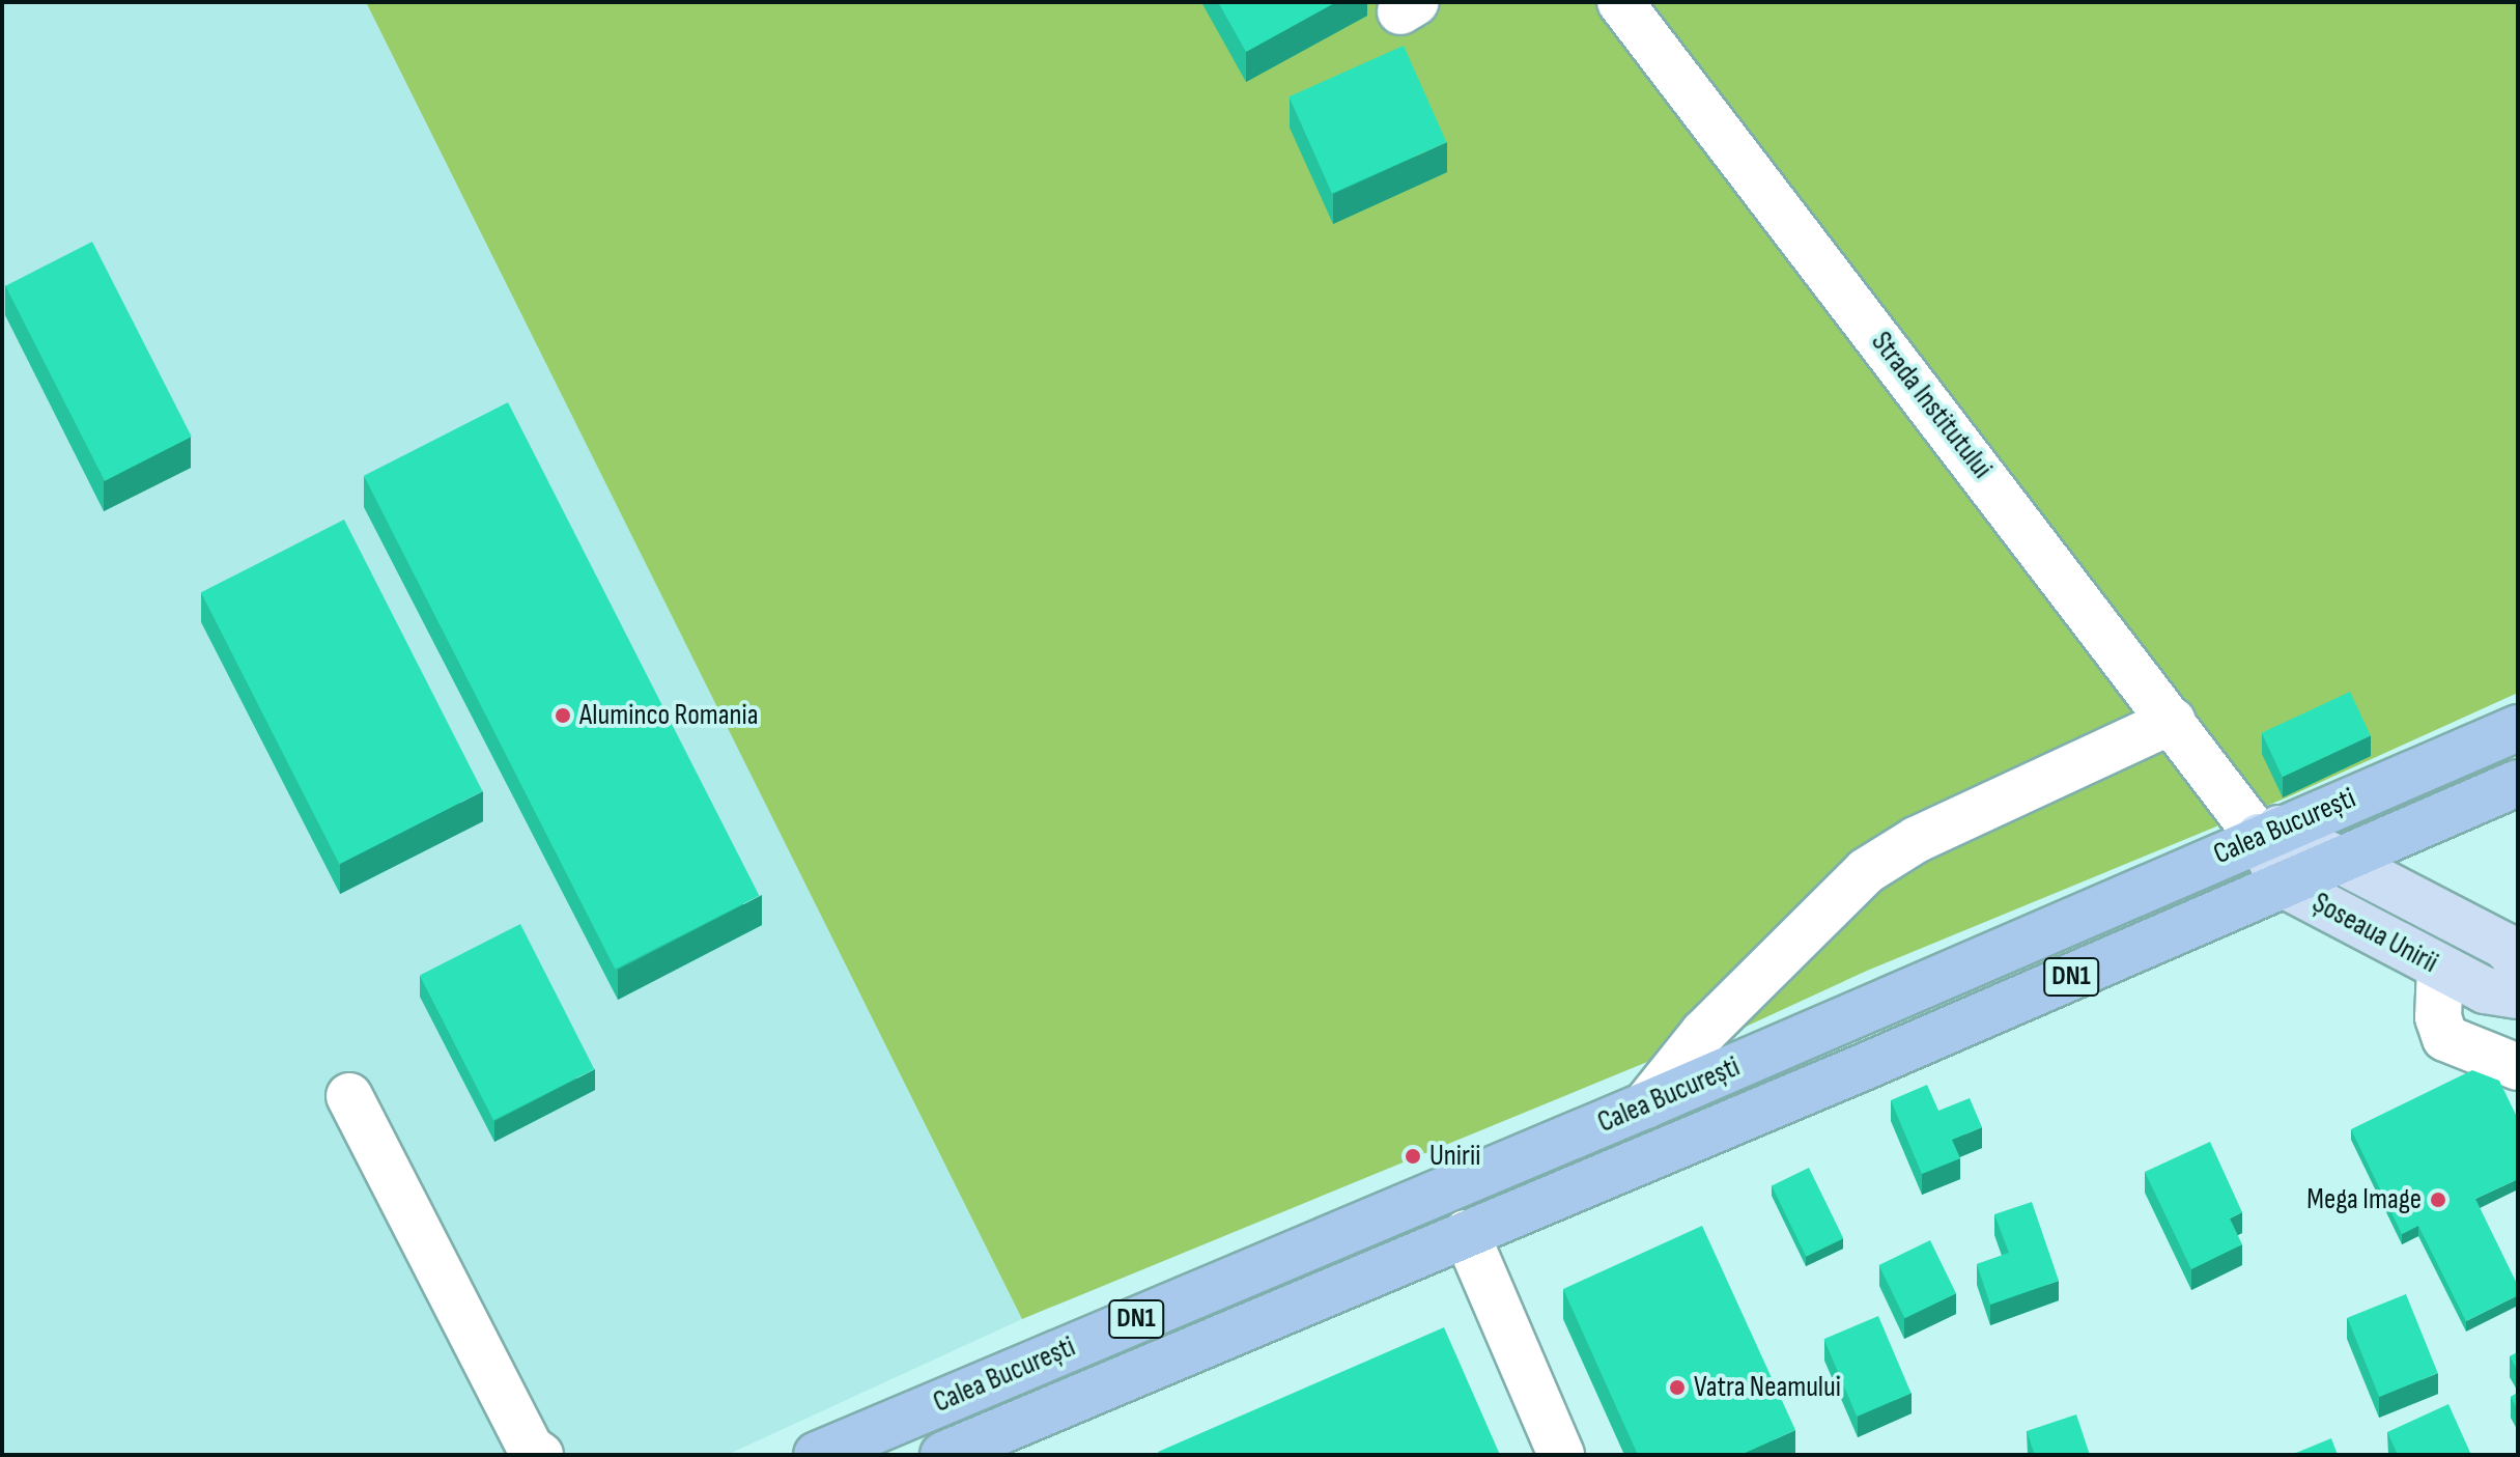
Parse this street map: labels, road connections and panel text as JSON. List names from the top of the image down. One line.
{"streets":{"highway":["Calea București","DN1"],"main road":["Șoseaua Unirii"],"street":["Strada Institutului"]},"crossings":[["Strada Institutului","Calea București"],["Strada Institutului","Șoseaua Unirii"],["Calea București","Șoseaua Unirii"]],"places":["Aluminco Romania","Unirii","Mega Image","Vatra Neamului"]}
